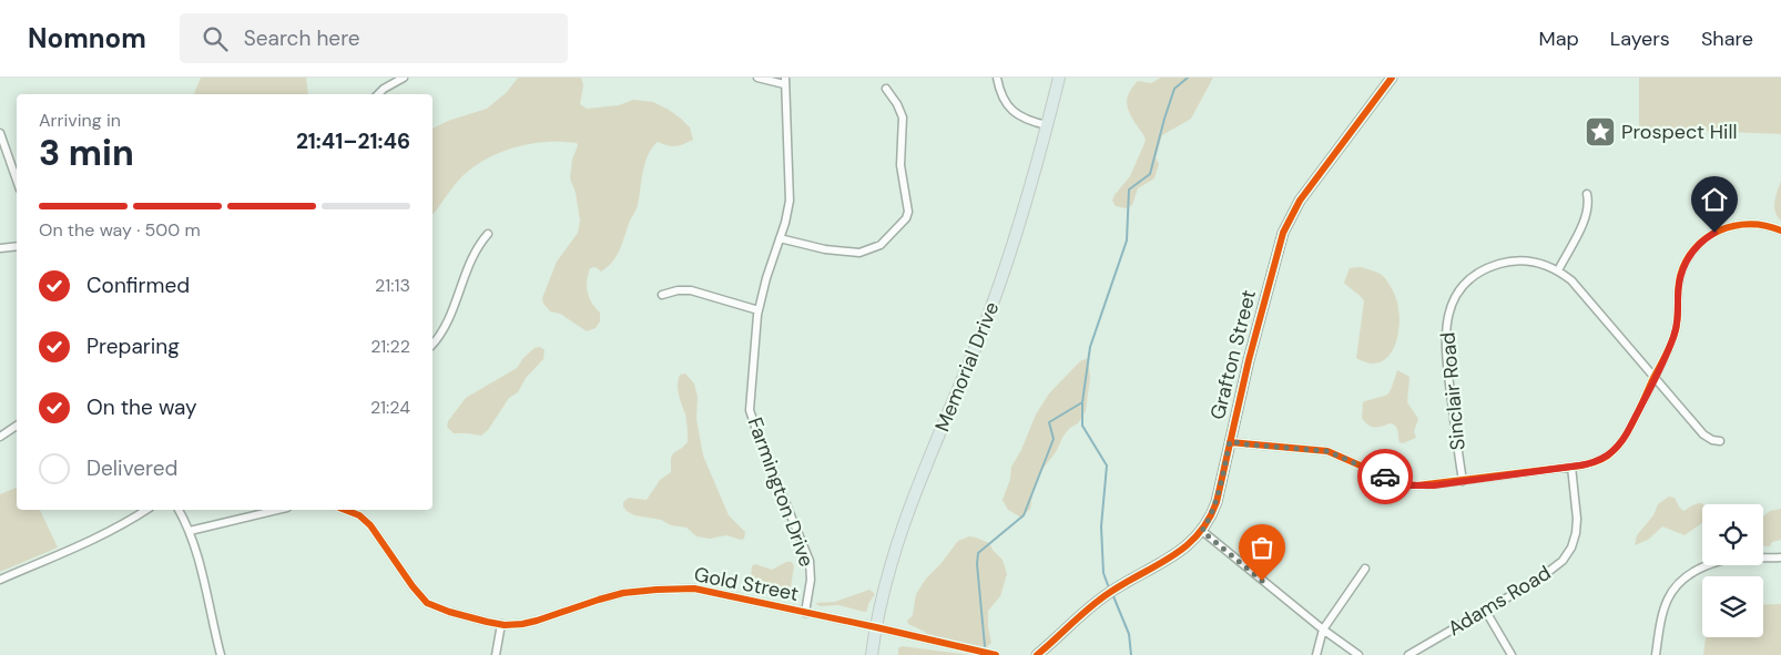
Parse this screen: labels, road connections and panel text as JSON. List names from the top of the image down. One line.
{"streets":{"main road":["Memorial Drive"],"street":["Grafton Street","Sinclair Road","Farmington Drive","Gold Street","Adams Road"]},"crossings":[["Memorial Drive","Gold Street"],["Farmington Drive","Gold Street"]],"places":{"place":["Prospect Hill"]},"page":{"header":"Nomnom","search":"Search here","nav":["Map","Layers","Share"],"heading":["3 min","Arriving in","21:41–21:46"],"bar":"On the way · 500 m","list":[["Confirmed","21:13"],["Preparing","21:22"],["On the way","21:24"],"Delivered"]}}
